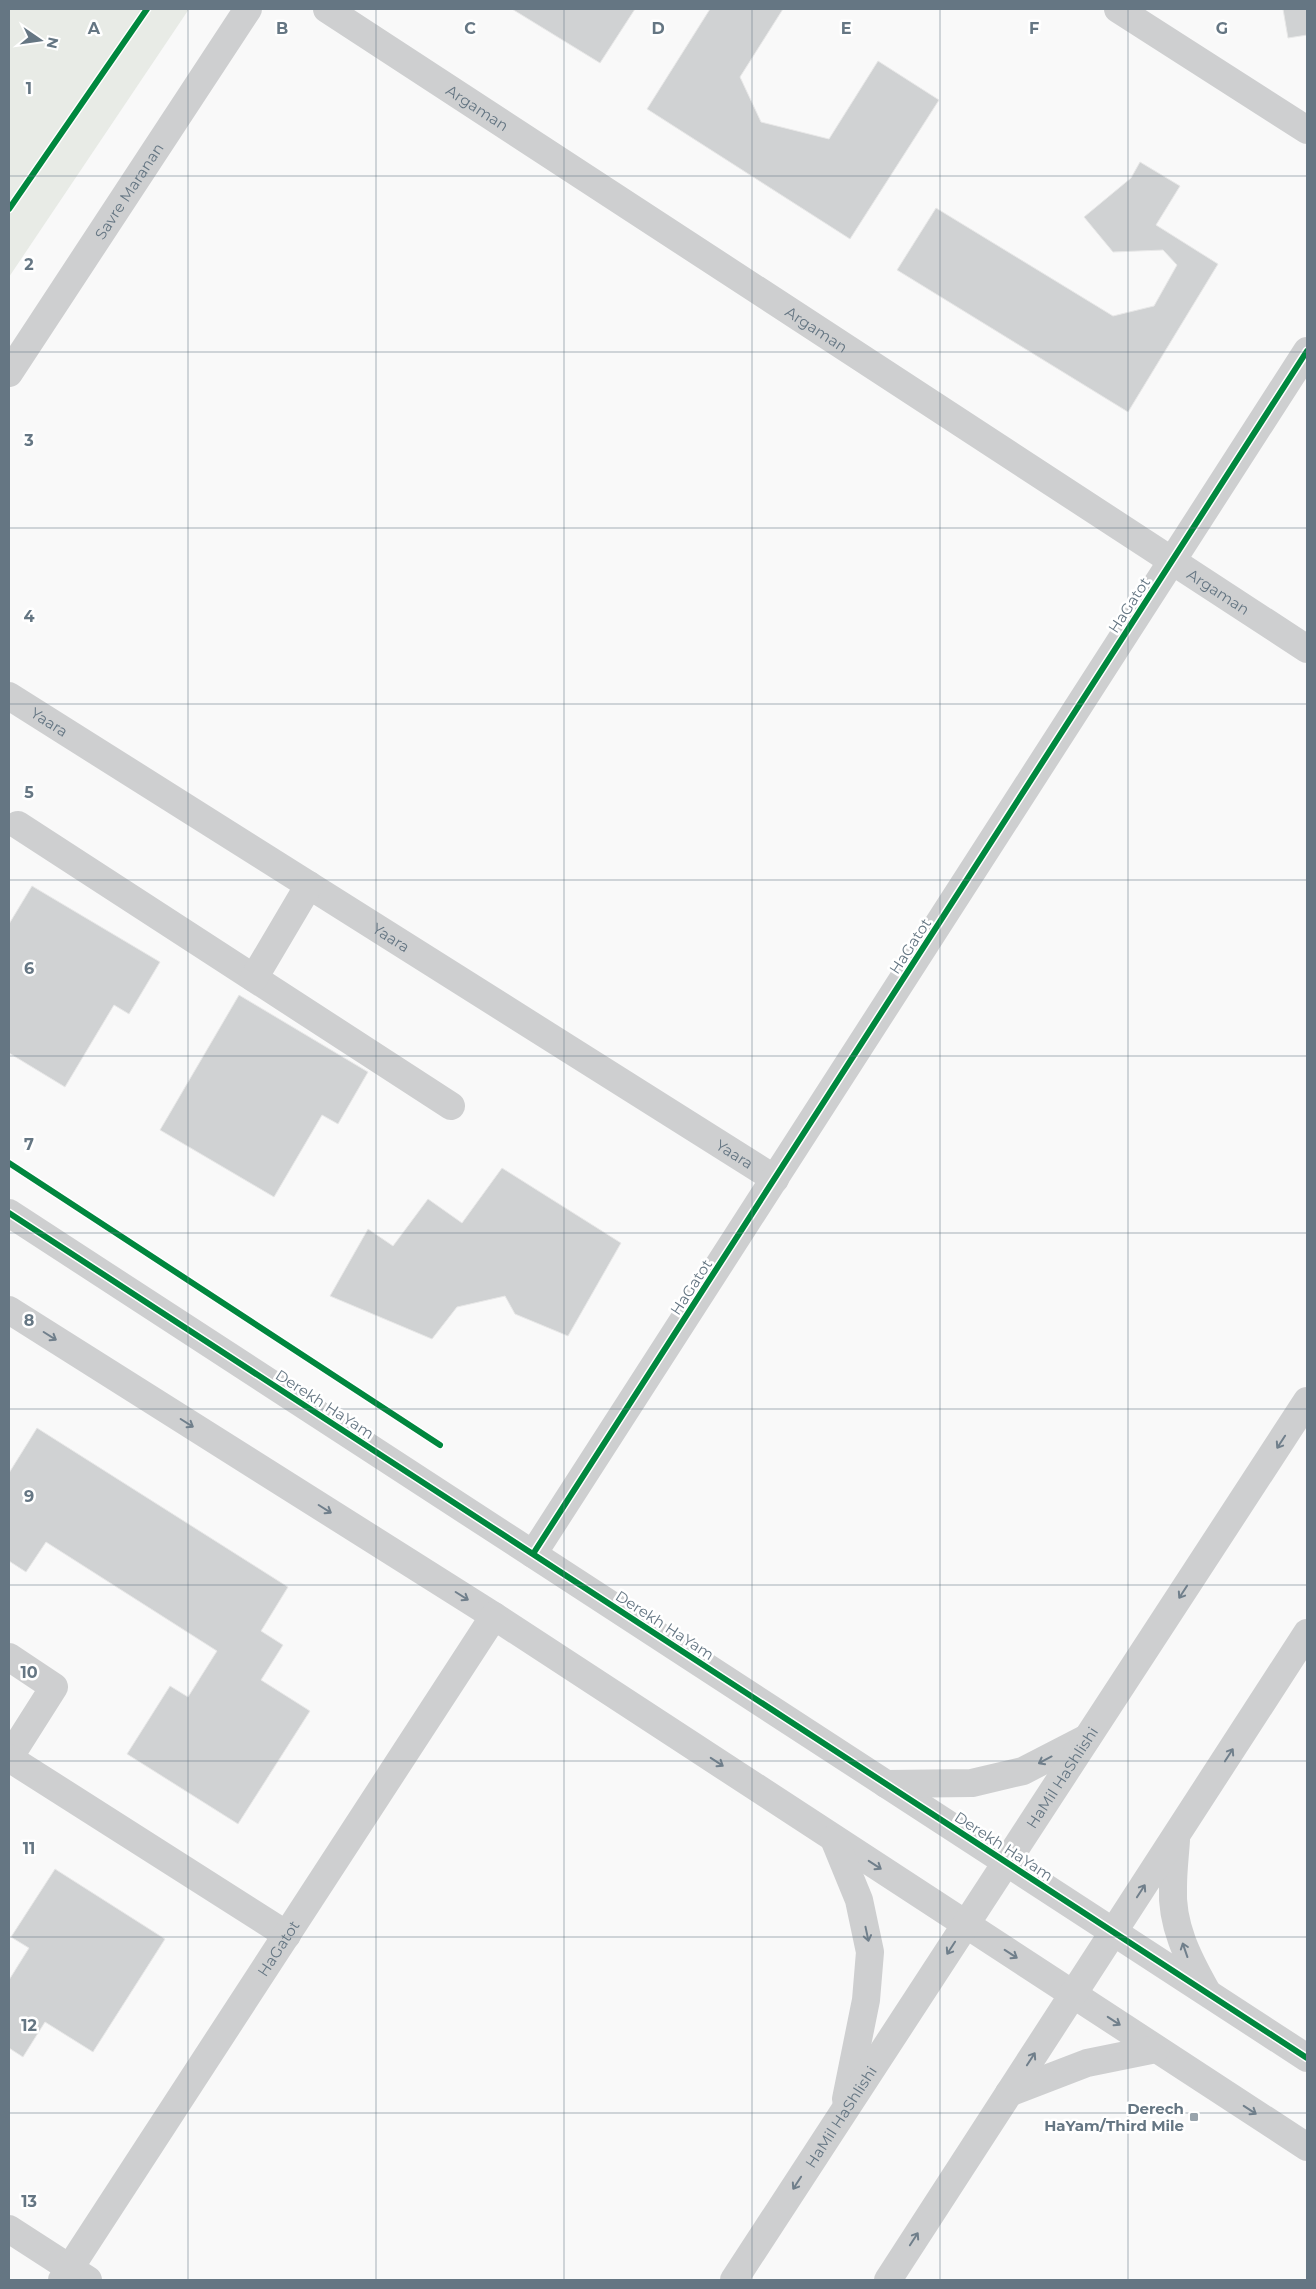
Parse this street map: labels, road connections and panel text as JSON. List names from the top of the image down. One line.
{"streets":{"street":["Argaman","Savre Maranan","HaGatot","Yaara","Derekh HaYam","HaMil HaShlishi"]},"crossings":[["Argaman","HaGatot"],["HaGatot","Yaara"],["HaGatot","Derekh HaYam"],["Derekh HaYam","HaMil HaShlishi"]],"places":{"transit":["Derech HaYam/Third Mile"]},"north":"right","grid":{"columns":["A","B","C","D","E","F","G"],"rows":["1","2","3","4","5","6","7","8","9","10","11","12","13"]}}
